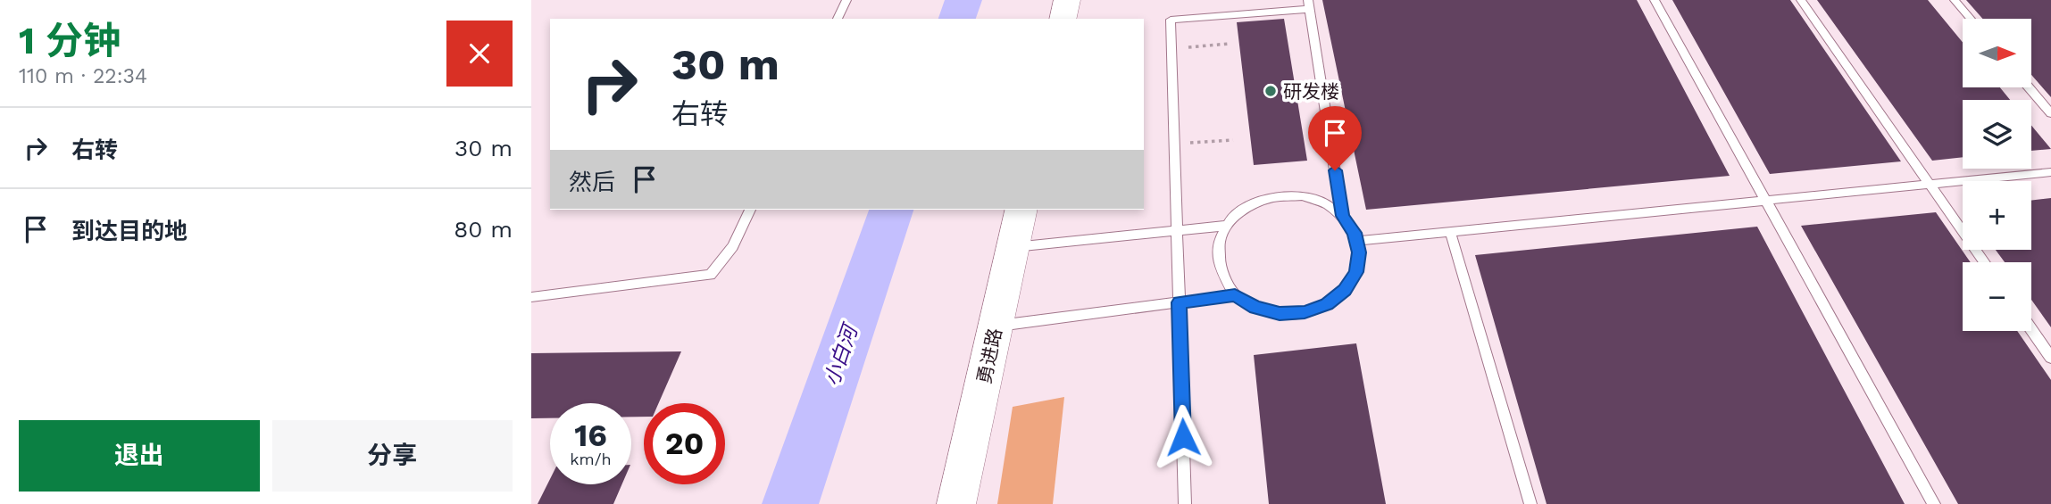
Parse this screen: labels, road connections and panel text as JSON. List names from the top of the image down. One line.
{"streets":{"street":["勇进路"]},"water":["小白河"],"places":["研发楼"],"north":"right","page":{"heading":["1 分钟","110 m · 22:34"],"map_buttons":["+","−"],"turn":["30 m","右转"],"list":[{"name":"右转","value":"30 m"},{"name":"到达目的地","value":"80 m"}],"then":"然后","speed":"16 km/h","limit":"20","buttons":["退出","分享"]}}
